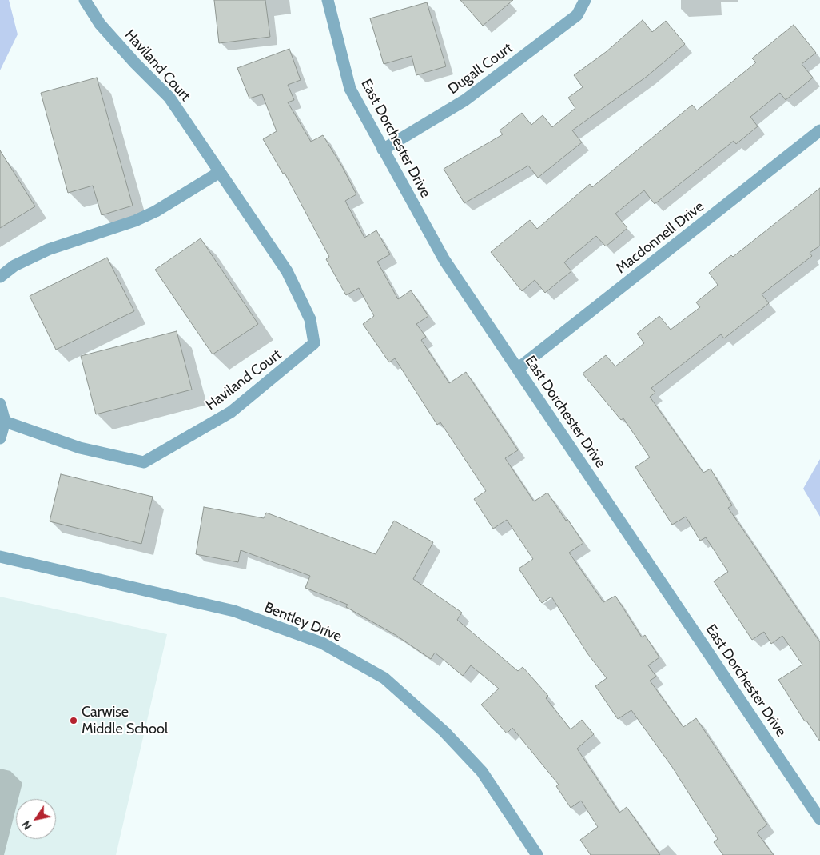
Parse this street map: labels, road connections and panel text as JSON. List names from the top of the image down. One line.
{"streets":{"street":["Haviland Court","Dugall Court","East Dorchester Drive","Macdonnell Drive","Bentley Drive"]},"crossings":[["Dugall Court","East Dorchester Drive"],["East Dorchester Drive","Macdonnell Drive"]],"places":["Carwise Middle School"],"north":"bottom left"}
